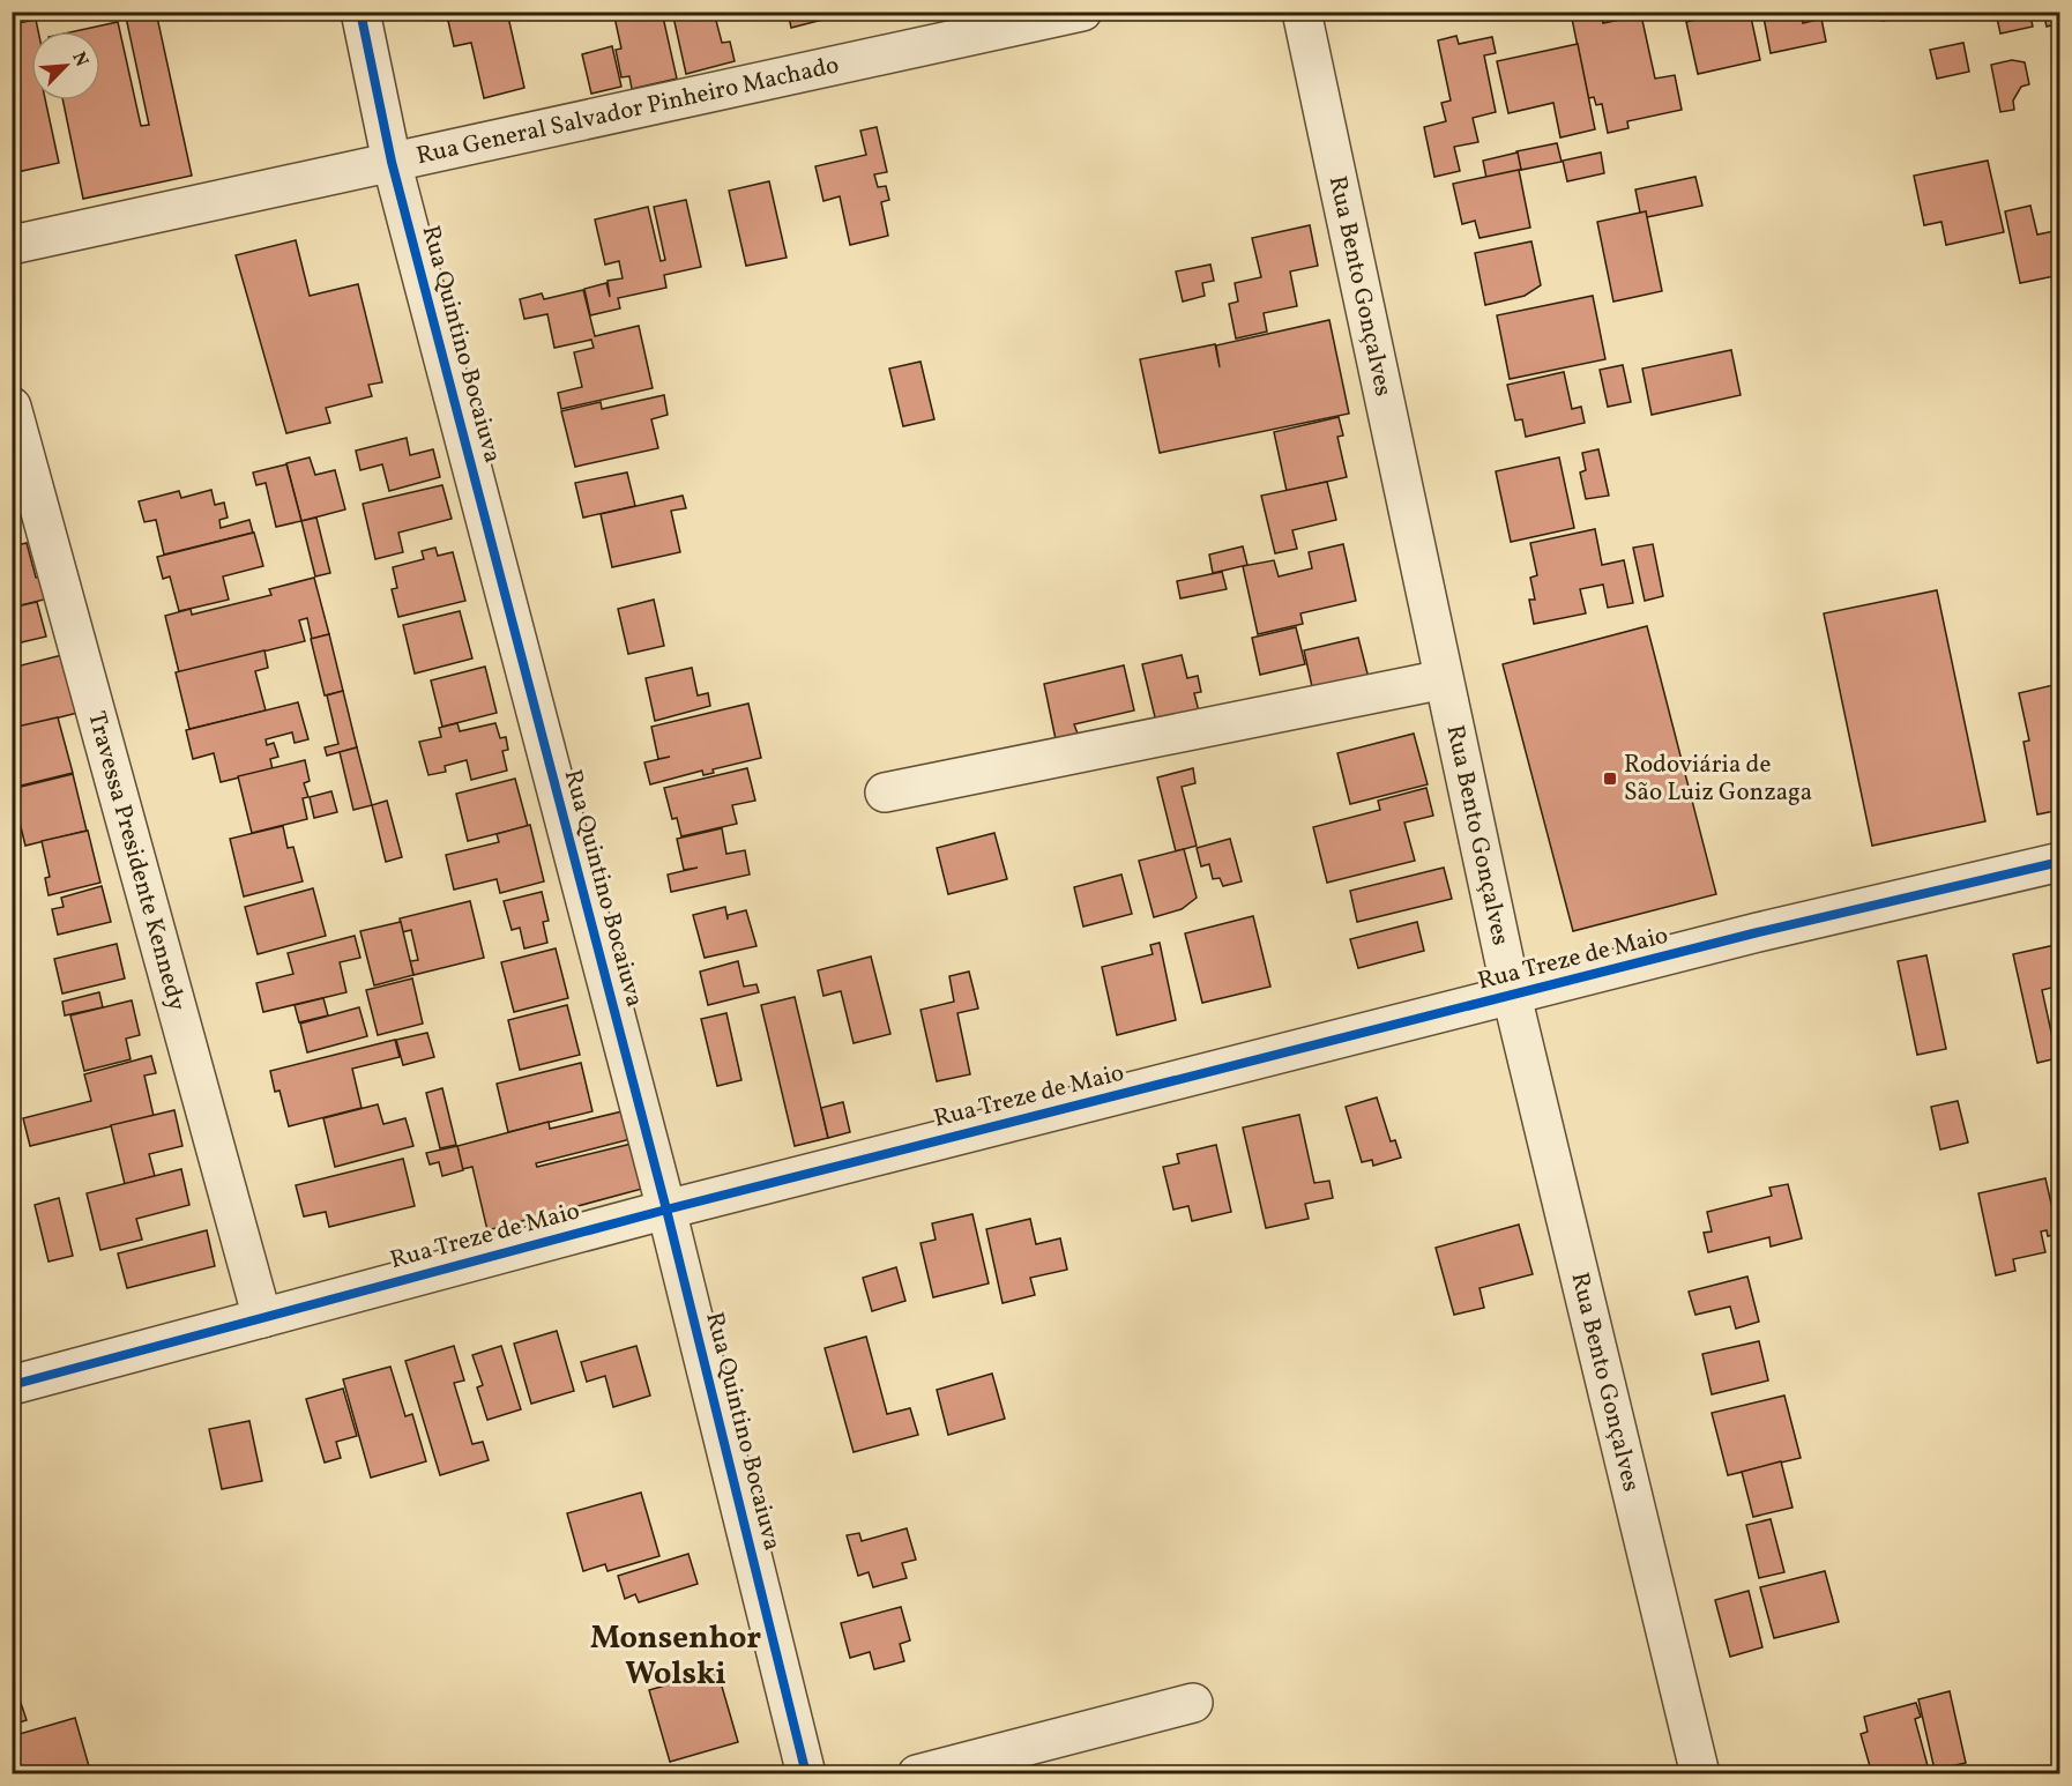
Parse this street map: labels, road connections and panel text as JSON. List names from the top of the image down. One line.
{"streets":{"street":["Rua General Salvador Pinheiro Machado","Rua Bento Gonçalves","Rua Quintino Bocaiuva","Travessa Presidente Kennedy","Rua Treze de Maio"]},"crossings":[["Rua General Salvador Pinheiro Machado","Rua Quintino Bocaiuva"],["Rua Bento Gonçalves","Rua Treze de Maio"],["Rua Quintino Bocaiuva","Rua Treze de Maio"],["Travessa Presidente Kennedy","Rua Treze de Maio"]],"districts":["Monsenhor Wolski"],"places":{"transit":["Rodoviária de São Luiz Gonzaga"]},"north":"top right"}
